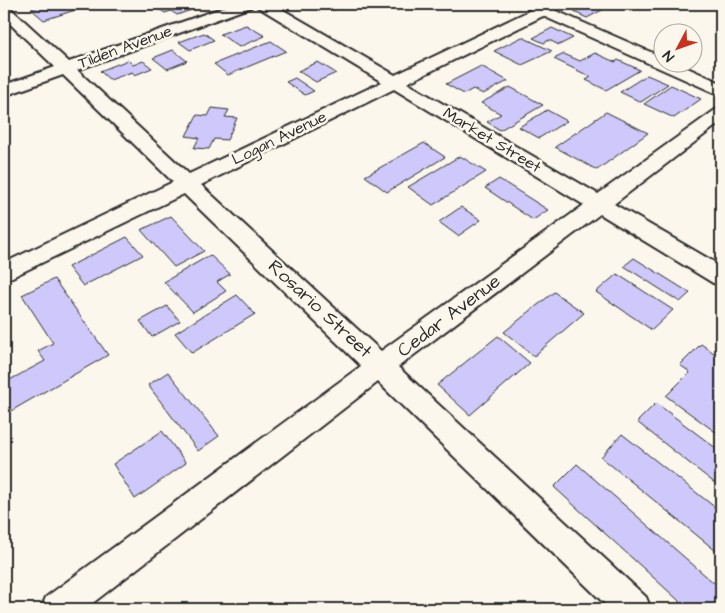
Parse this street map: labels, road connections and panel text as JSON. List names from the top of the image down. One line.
{"streets":{"street":["Tilden Avenue","Logan Avenue","Market Street","Rosario Street","Cedar Avenue"]},"crossings":[["Tilden Avenue","Rosario Street"],["Logan Avenue","Market Street"],["Logan Avenue","Rosario Street"],["Market Street","Cedar Avenue"],["Rosario Street","Cedar Avenue"]],"north":"bottom left"}
